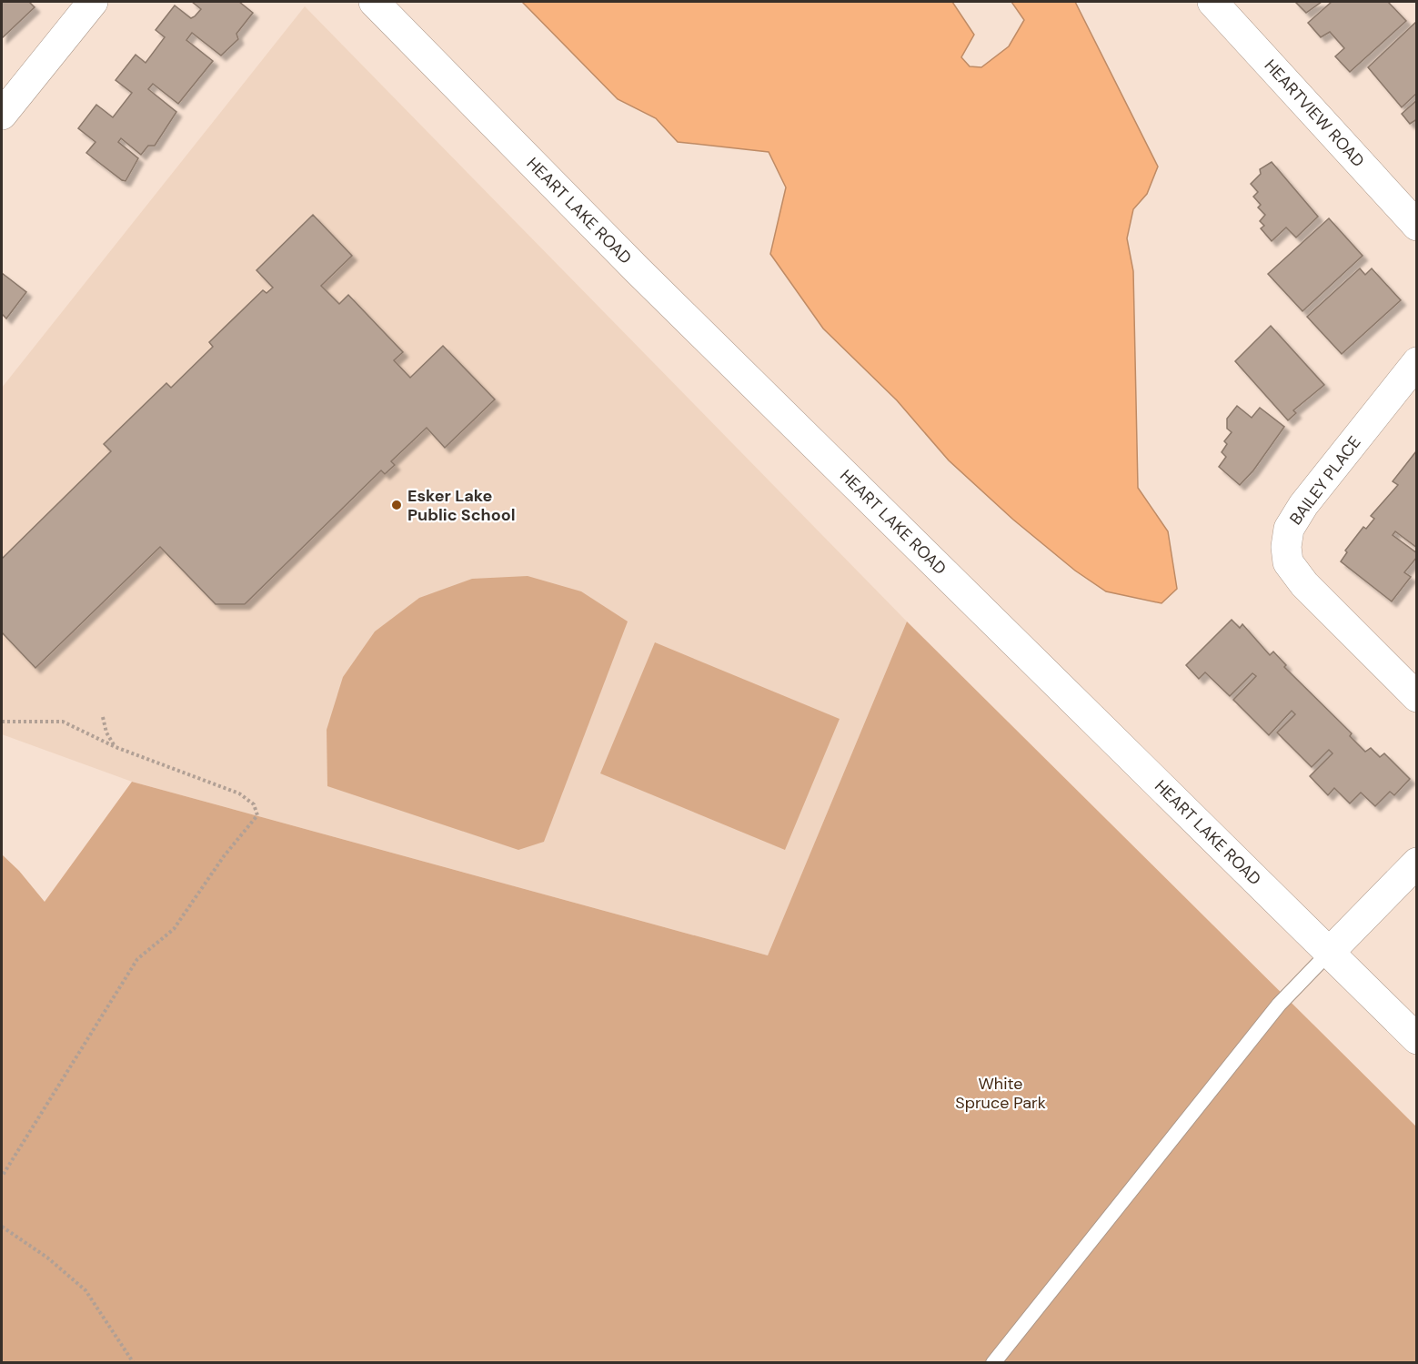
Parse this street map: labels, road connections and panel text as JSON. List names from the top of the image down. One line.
{"streets":{"street":["HEARTVIEW ROAD","HEART LAKE ROAD","BAILEY PLACE"]},"parks":["White Spruce Park"],"places":["Esker Lake Public School"]}
